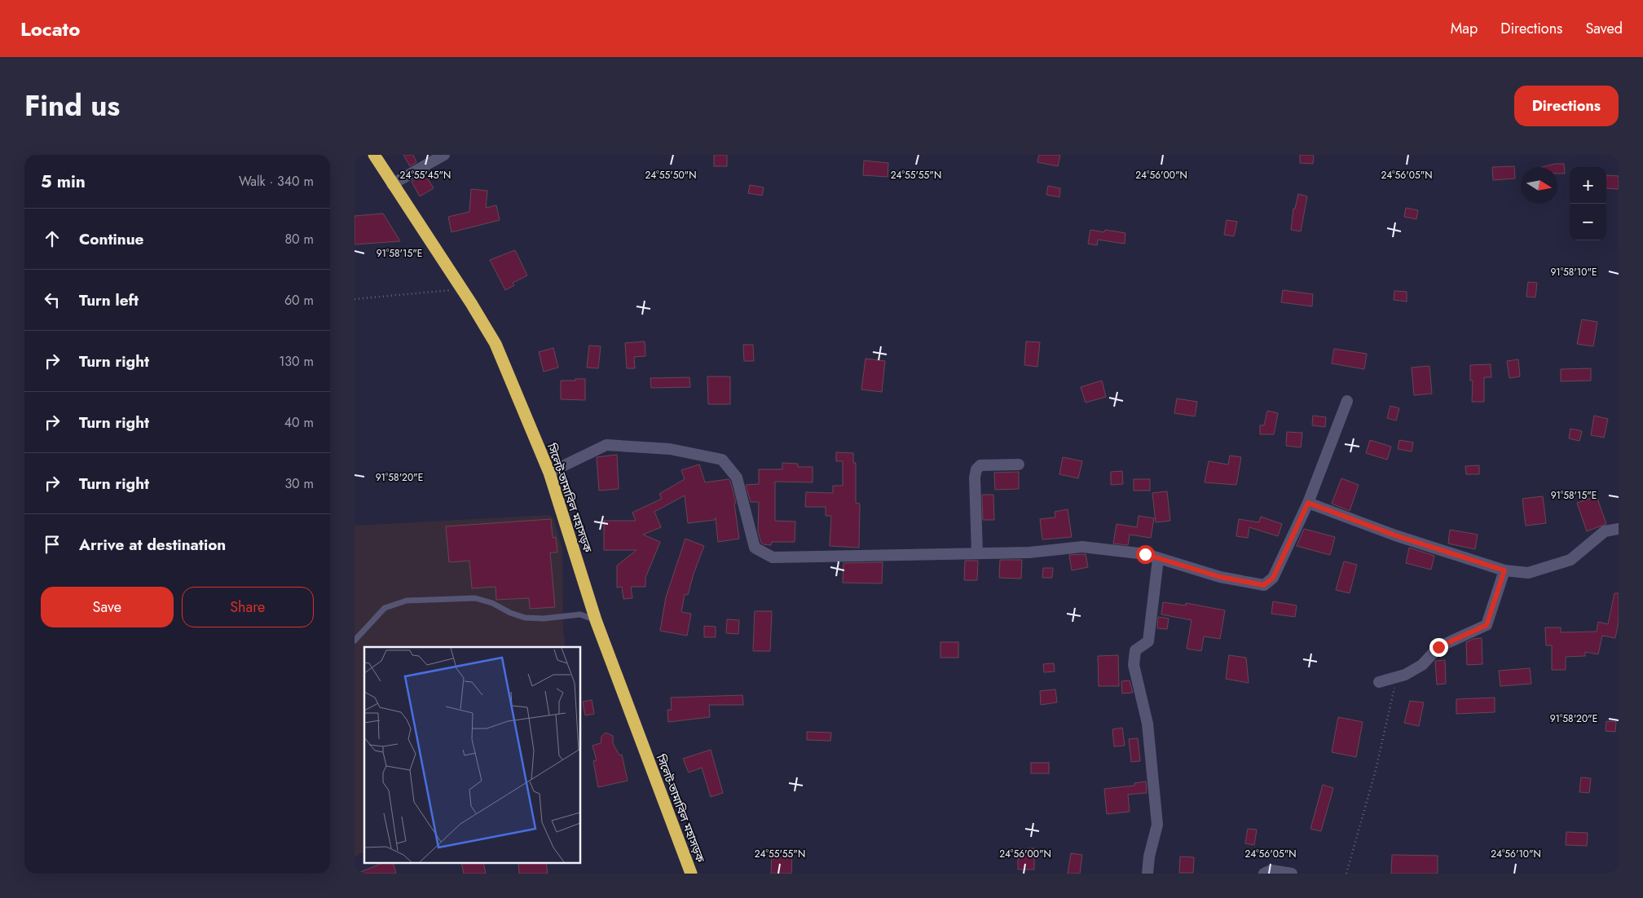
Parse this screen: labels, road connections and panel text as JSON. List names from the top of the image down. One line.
{"streets":{"highway":["সিলেট-তামাবিল মহাসড়ক"]},"north":"right","page":{"header":"Locato","nav":["Map","Directions","Saved"],"title":"Find us","buttons":["Directions",["Save","Share"]],"heading":["5 min","Walk · 340 m"],"map_buttons":["+","−"],"list":[["Continue","80 m"],["Turn left","60 m"],["Turn right","130 m"],["Turn right","40 m"],["Turn right","30 m"],"Arrive at destination"]},"coordinates":["24°55'50\"N","24°55'55\"N","24°56'00\"N","24°56'05\"N","24°55'45\"N","91°58'15\"E","91°58'10\"E","91°58'20\"E","24°56'10\"N"]}
